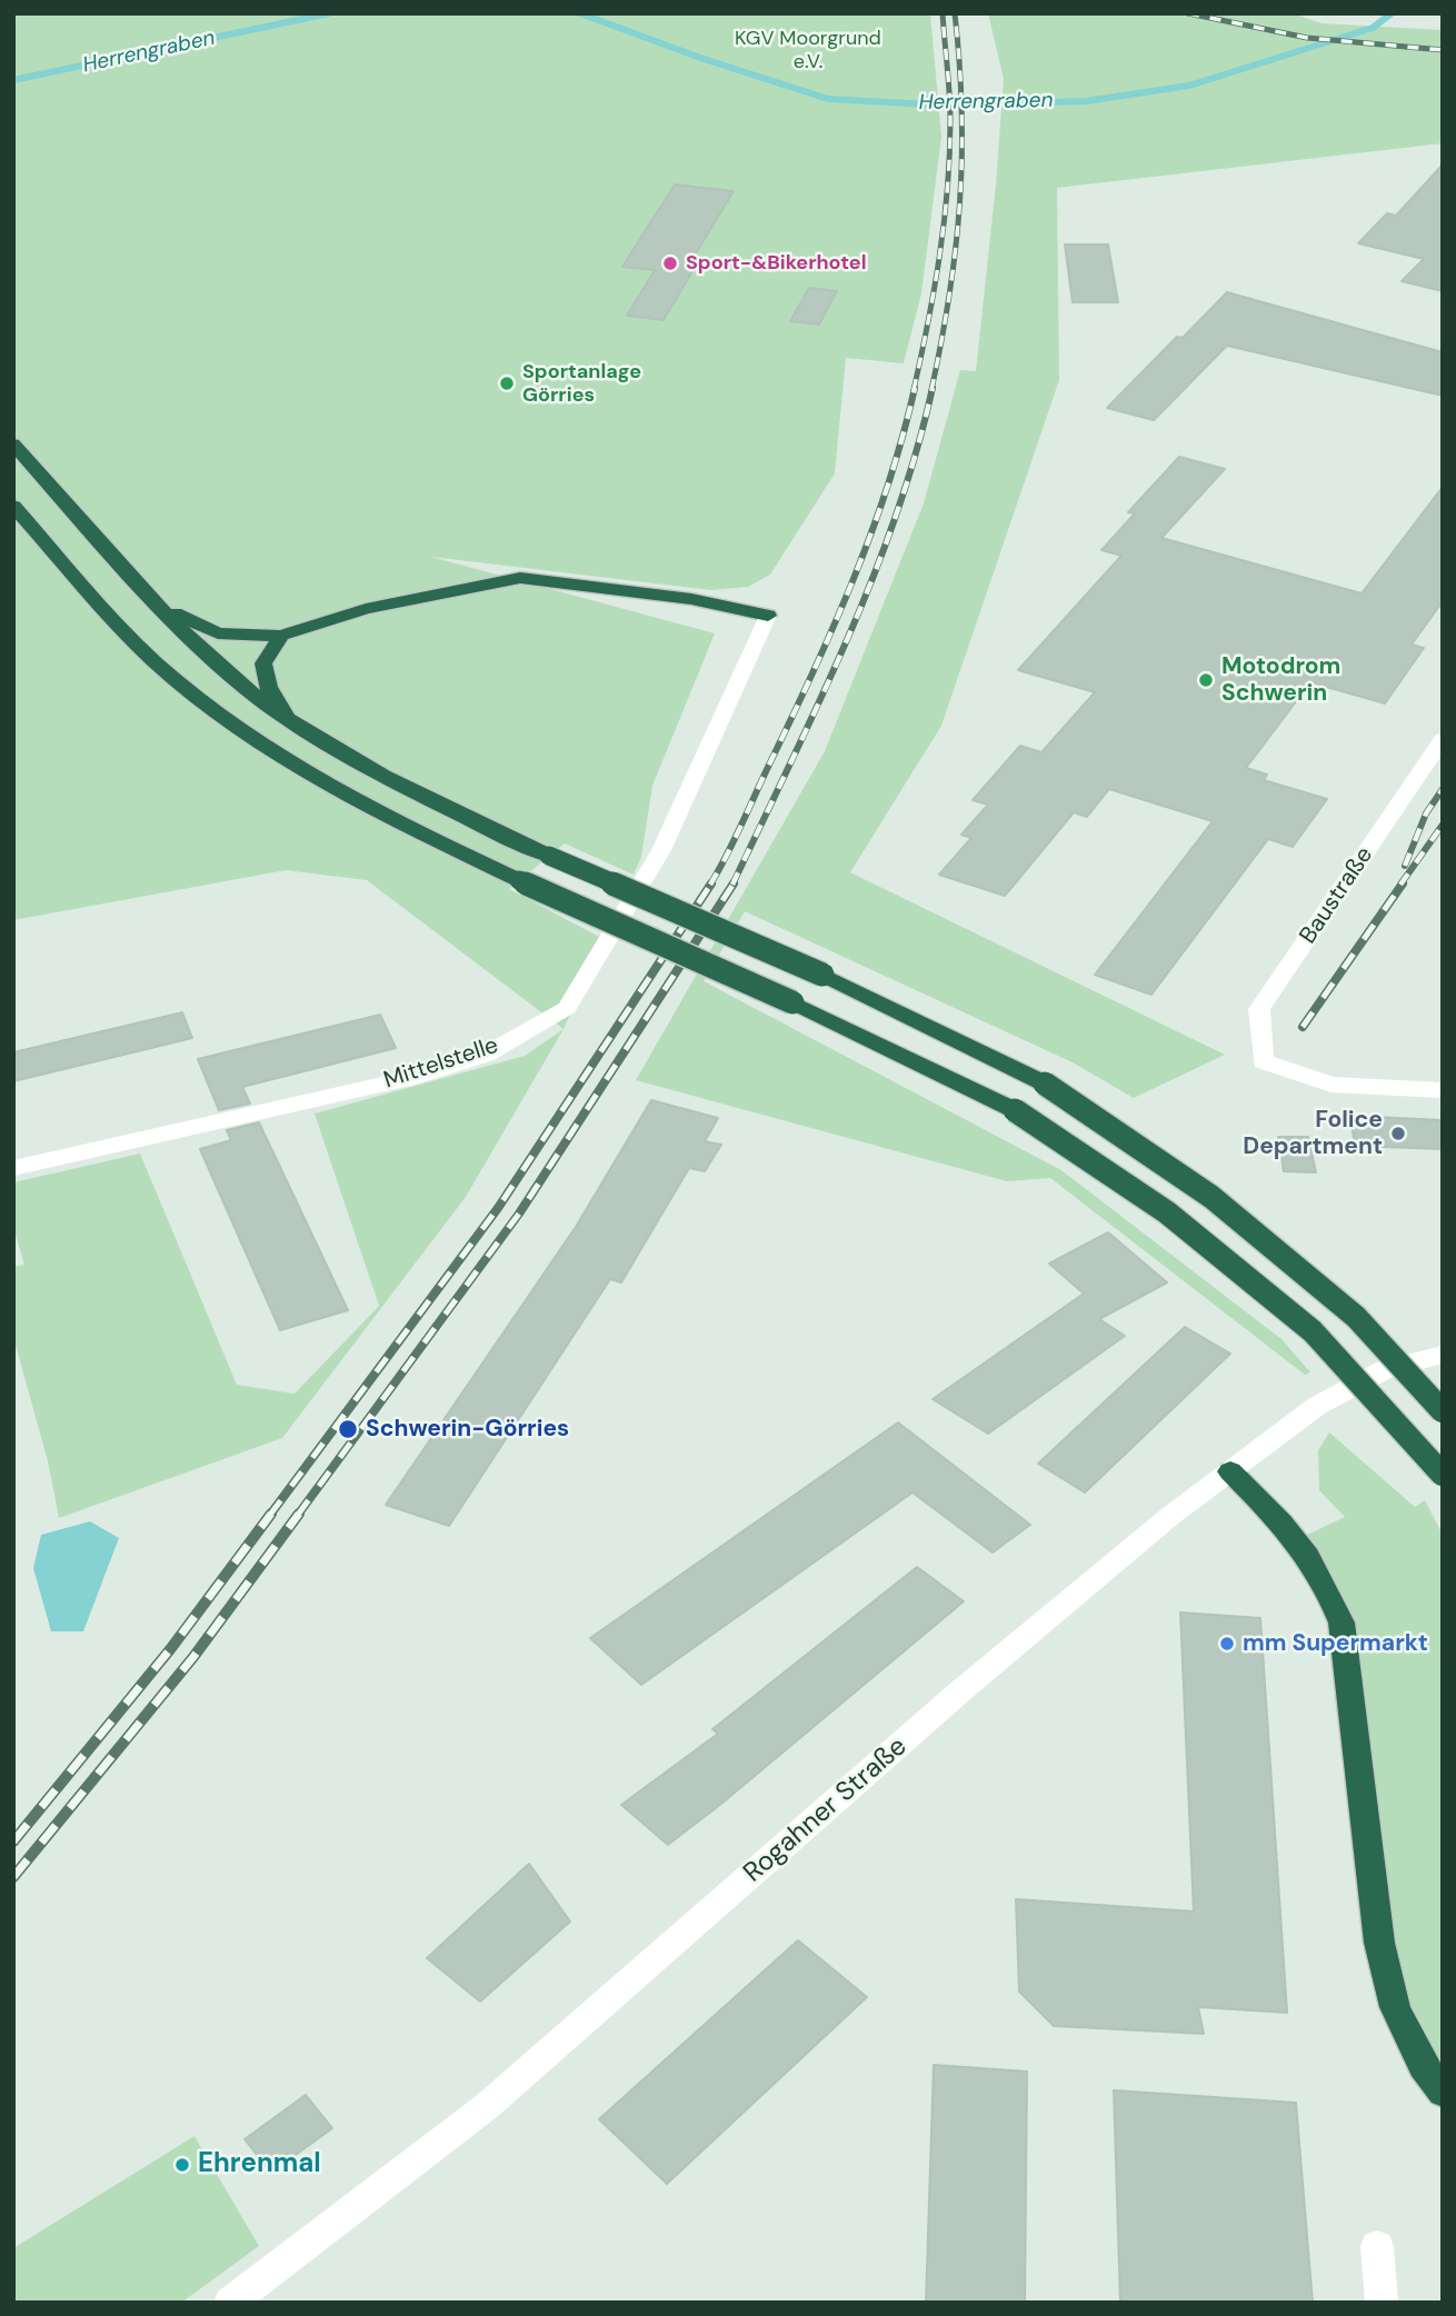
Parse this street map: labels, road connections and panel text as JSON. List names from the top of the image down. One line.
{"streets":{"street":["Baustraße","Mittelstelle","Rogahner Straße"]},"water":["Herrengraben"],"parks":["KGV Moorgrund e.V."],"places":["Sport-&Bikerhotel","Sportanlage Görries","Motodrom Schwerin","Folice Department","Schwerin-Görries","mm Supermarkt","Ehrenmal"]}
